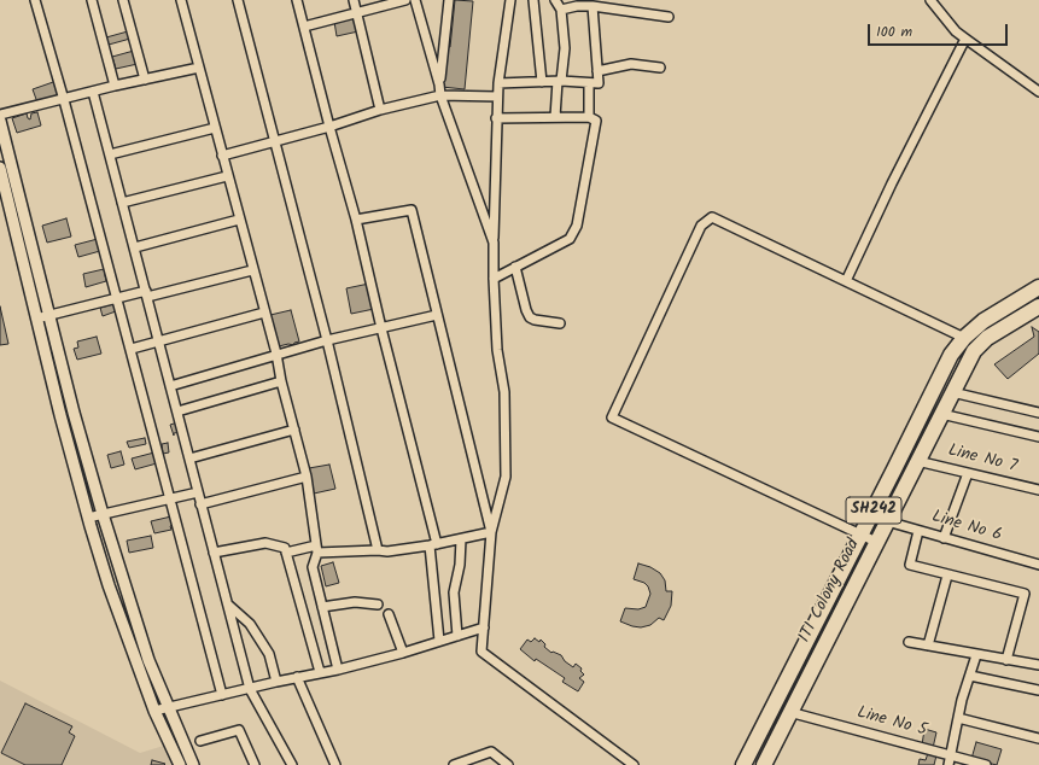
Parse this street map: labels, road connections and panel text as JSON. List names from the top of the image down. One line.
{"streets":{"main road":["SH242","ITI Colony Road"],"street":["Line No 7","Line No 6","Line No 5"]},"crossings":[["Line No 7","ITI Colony Road"],["Line No 6","ITI Colony Road"],["ITI Colony Road","Line No 5"]],"scale_bar":"100 m"}
